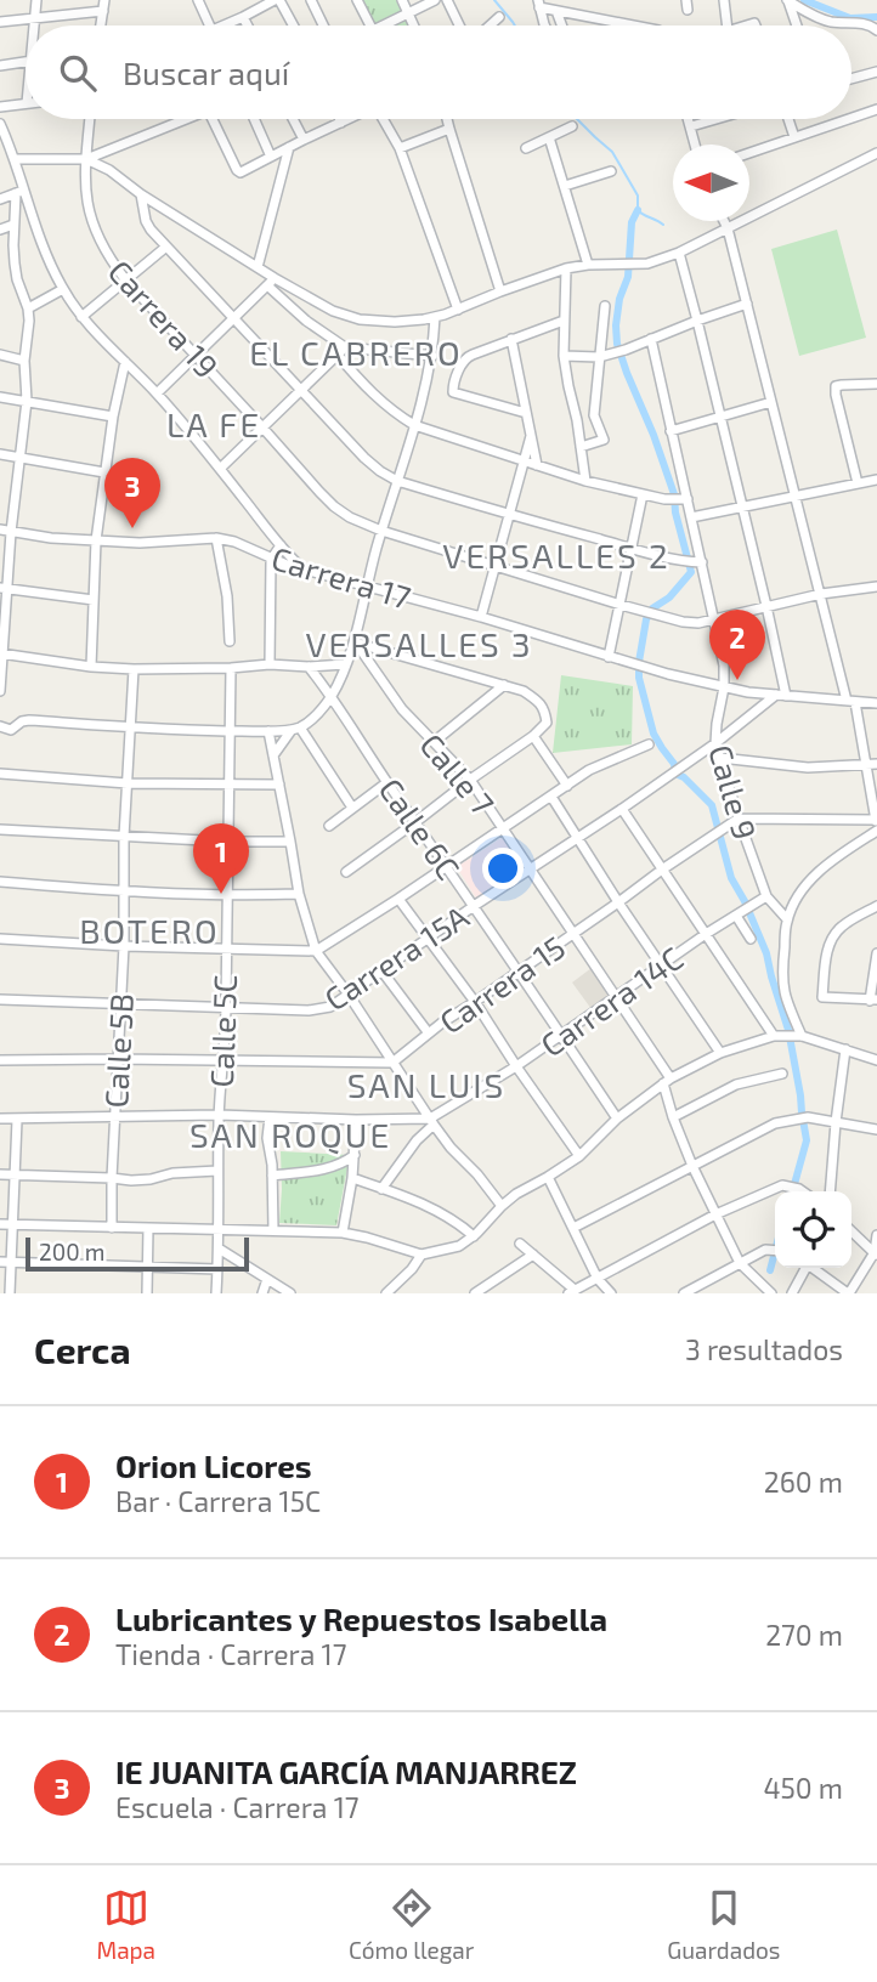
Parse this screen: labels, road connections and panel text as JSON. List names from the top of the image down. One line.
{"streets":{"street":["Carrera 19","Carrera 17","Calle 7","Calle 9","Calle 6C","Carrera 15A","Carrera 15","Carrera 14C","Calle 5C","Calle 5B"]},"crossings":[["Carrera 19","Calle 9"],["Carrera 17","Calle 9"],["Carrera 17","Carrera 15A"],["Calle 7","Carrera 15A"],["Calle 7","Carrera 15"],["Calle 7","Carrera 14C"],["Calle 9","Carrera 15A"],["Calle 9","Carrera 15"],["Calle 9","Carrera 14C"],["Calle 6C","Carrera 15A"],["Calle 6C","Carrera 15"],["Calle 6C","Carrera 14C"],["Carrera 15A","Calle 5C"],["Carrera 15A","Calle 5B"]],"districts":["EL CABRERO","LA FE","VERSALLES 2","VERSALLES 3","BOTERO","SAN LUIS","SAN ROQUE"],"scale_bar":"200 m","north":"left","page":{"search":"Buscar aquí","pins":["3","2","1"],"scale":"200 m","heading":["Cerca","3 resultados"],"list":[{"mark":"1","name":"Orion Licores","note":"Bar · Carrera 15C","value":"260 m"},{"mark":"2","name":"Lubricantes y Repuestos Isabella","note":"Tienda · Carrera 17","value":"270 m"},{"mark":"3","name":"IE JUANITA GARCÍA MANJARREZ","note":"Escuela · Carrera 17","value":"450 m"}],"nav":["Mapa","Cómo llegar","Guardados"]}}
